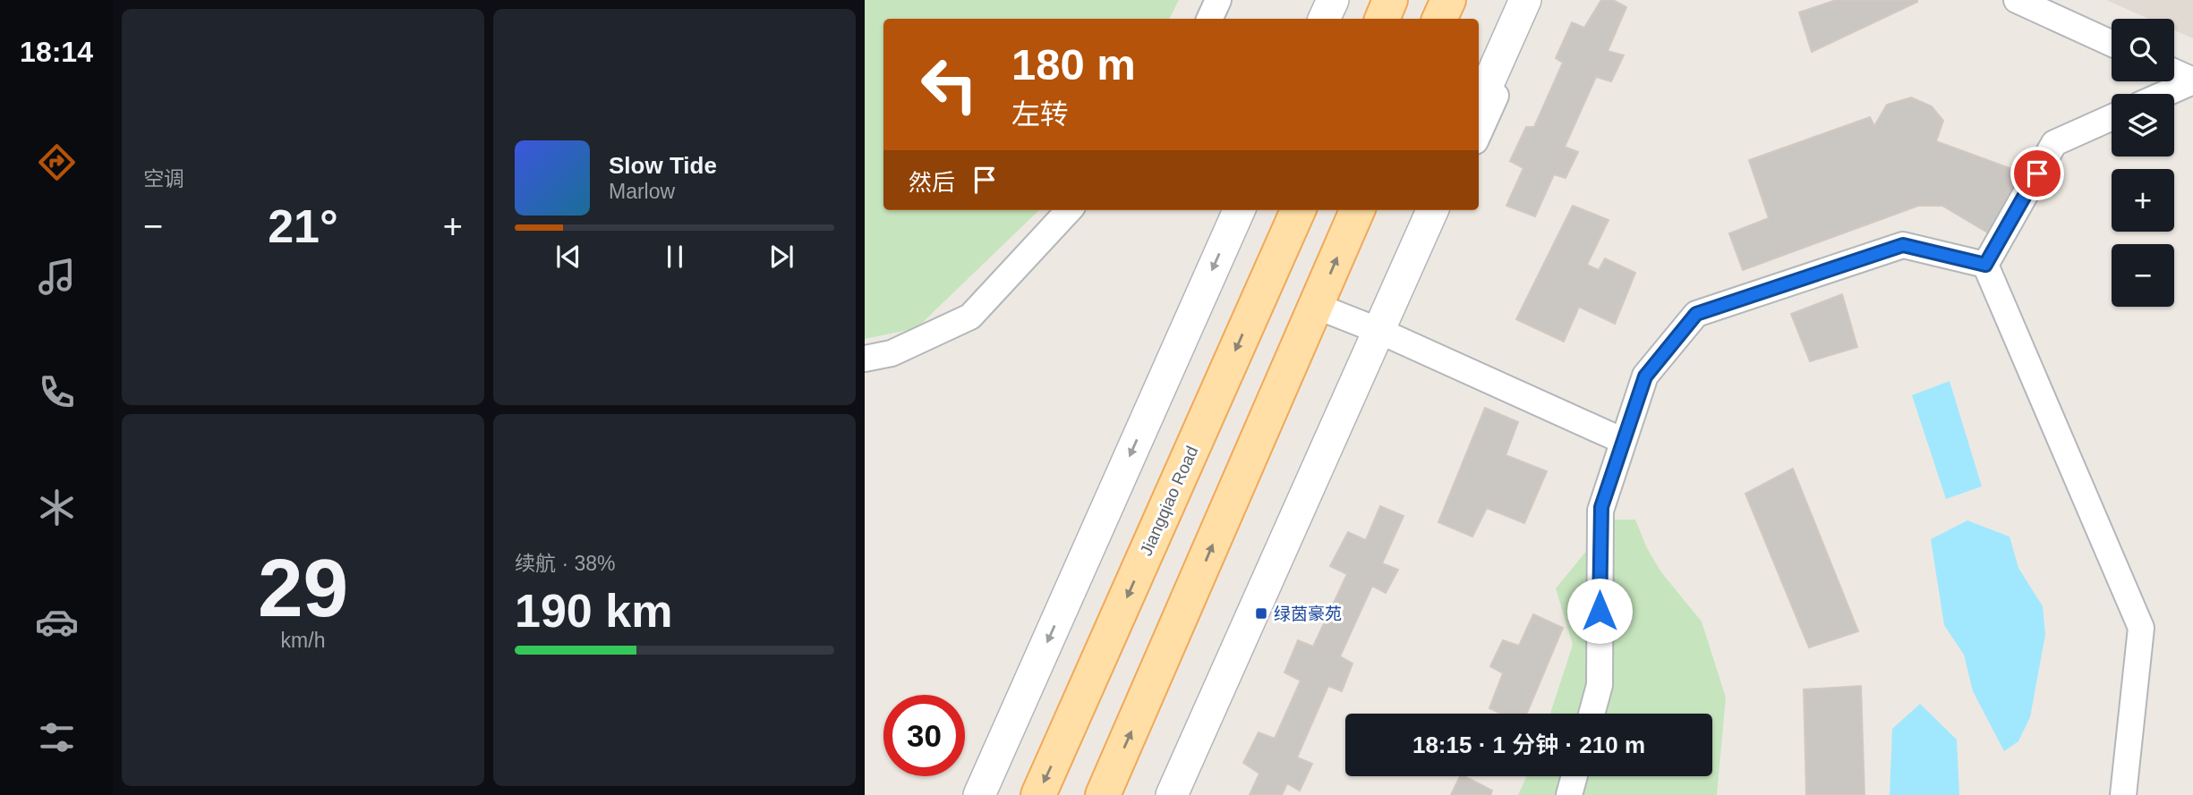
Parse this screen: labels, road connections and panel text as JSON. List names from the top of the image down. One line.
{"streets":{"main road":["Jiangqiao Road"]},"places":{"transit":["绿茵豪苑"]},"page":{"tabs":"18:14","tile":["空调",["29","km/h"],["续航 · 38%","190 km"]],"map_buttons":["+","−"],"turn":["180 m","左转"],"song":["Slow Tide","Marlow"],"then":"然后","heat":["−","21°","+"],"limit":"30","trip":"18:15 · 1 分钟 · 210 m"}}
